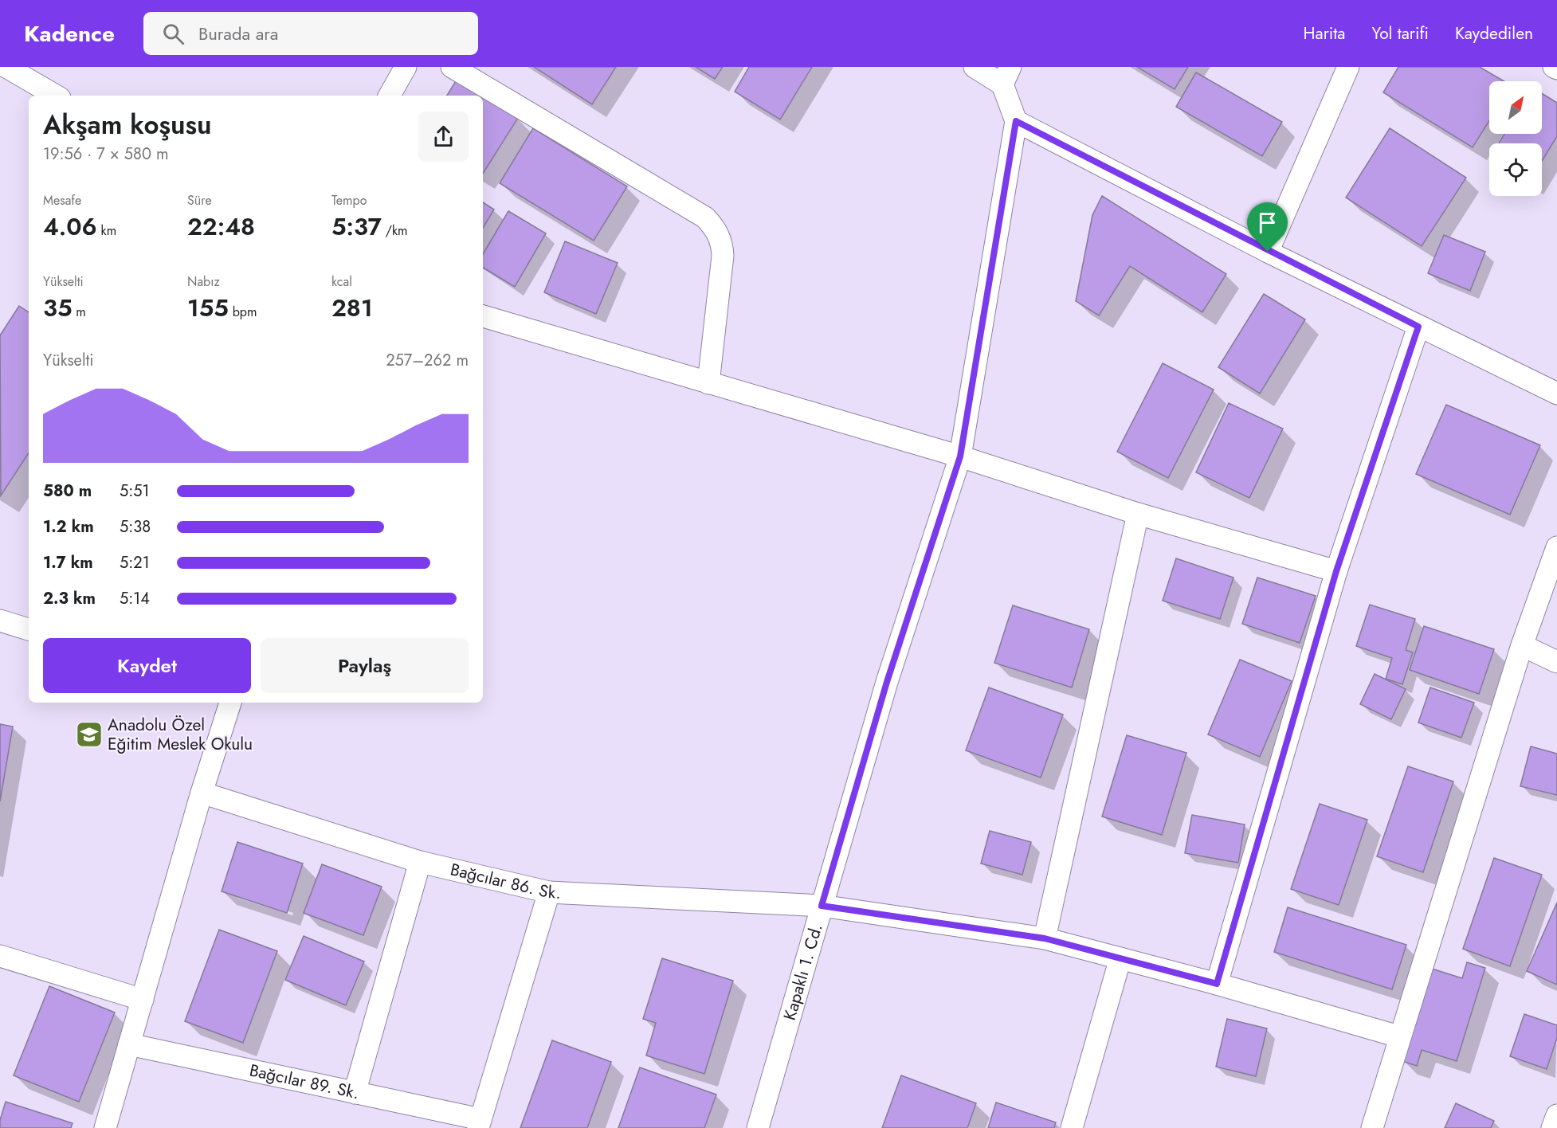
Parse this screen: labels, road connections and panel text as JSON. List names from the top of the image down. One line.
{"streets":{"street":["Bağcılar 86. Sk.","Kapaklı 1. Cd.","Bağcılar 89. Sk."]},"crossings":[["Bağcılar 86. Sk.","Kapaklı 1. Cd."]],"places":{"school or university":["Anadolu Özel Eğitim Meslek Okulu"]},"north":"top right","page":{"header":"Kadence","search":"Burada ara","nav":["Harita","Yol tarifi","Kaydedilen"],"heading":["Akşam koşusu","19:56 · 7 × 580 m"],"stats":[["Mesafe","4.06 km"],["Süre","22:48"],["Tempo","5:37 /km"],["Yükselti","35 m"],["Nabız","155 bpm"],["kcal","281"]],"chart":["Yükselti","257–262 m"],"list":[{"name":"580 m","note":"5:51"},{"name":"1.2 km","note":"5:38"},{"name":"1.7 km","note":"5:21"},{"name":"2.3 km","note":"5:14"}],"buttons":["Kaydet","Paylaş"]}}
